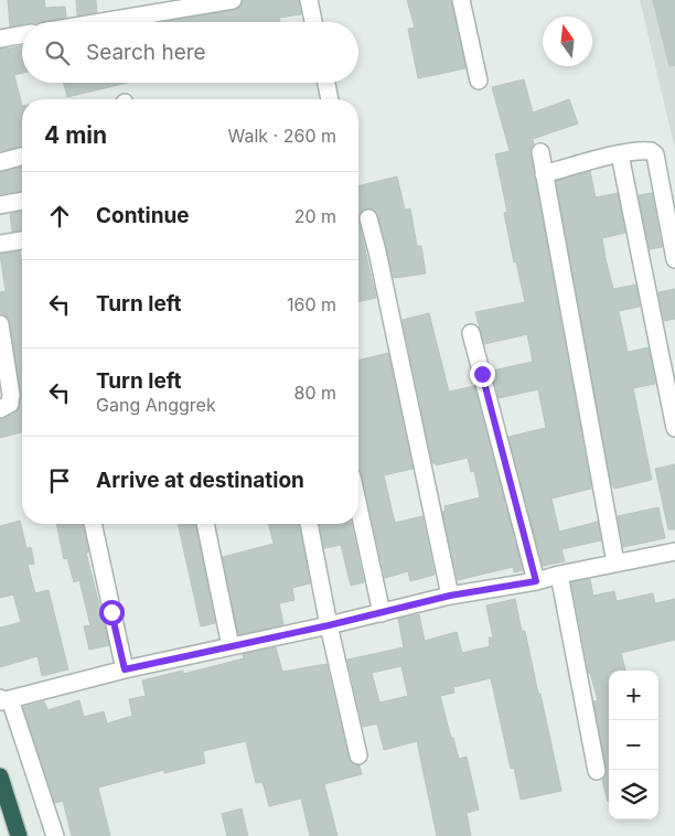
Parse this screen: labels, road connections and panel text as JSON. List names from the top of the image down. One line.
{"north":"top","page":{"search":"Search here","heading":["4 min","Walk · 260 m"],"list":[["Continue","20 m"],["Turn left","160 m"],["Turn left","Gang Anggrek","80 m"],"Arrive at destination"],"map_buttons":["+","−"]}}
